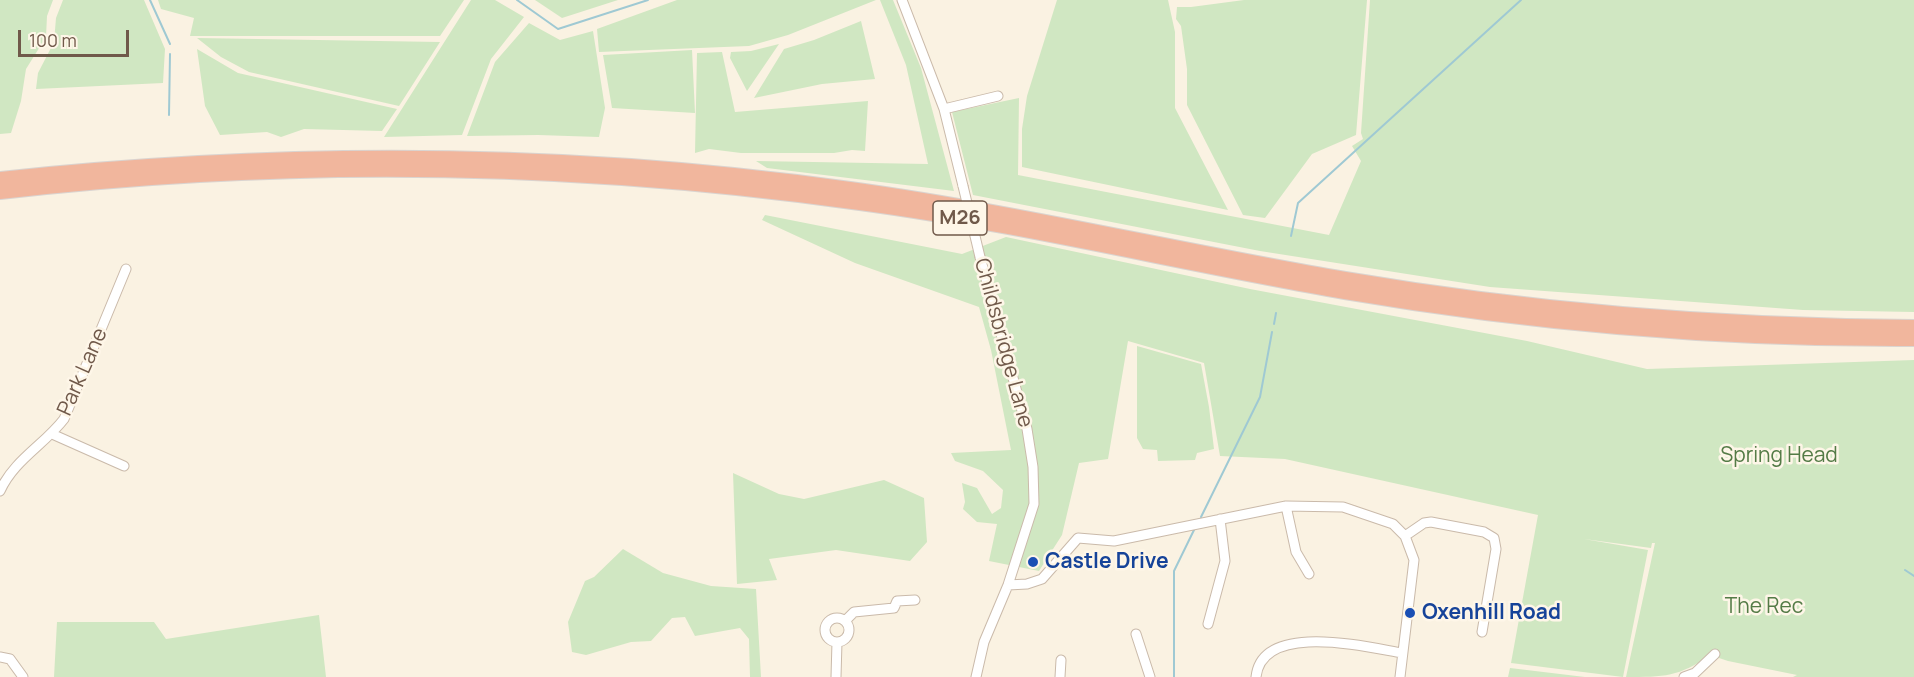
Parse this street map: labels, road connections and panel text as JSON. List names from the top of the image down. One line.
{"streets":{"highway":["M26"],"street":["Childsbridge Lane","Park Lane"]},"parks":["Spring Head","The Rec"],"places":["Castle Drive","Oxenhill Road"],"scale_bar":"100 m"}
